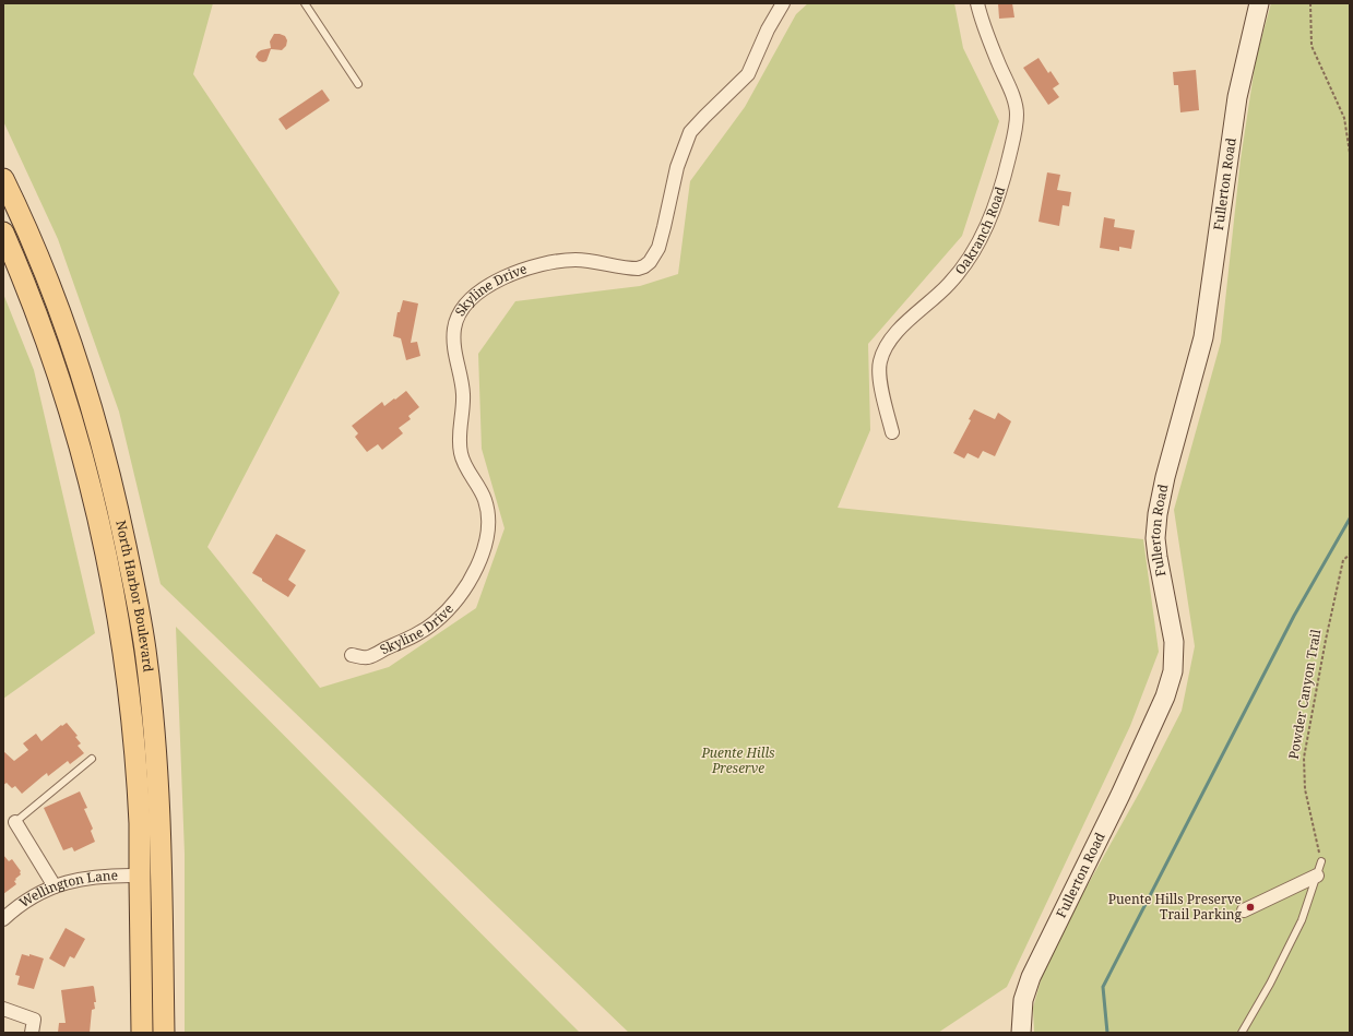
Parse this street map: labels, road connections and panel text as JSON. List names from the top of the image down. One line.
{"streets":{"main road":["North Harbor Boulevard"],"street":["Fullerton Road","Oakranch Road","Skyline Drive","Wellington Lane"],"path":["Powder Canyon Trail"]},"crossings":[["North Harbor Boulevard","Wellington Lane"]],"parks":["Puente Hills Preserve"],"places":["Puente Hills Preserve Trail Parking"]}
